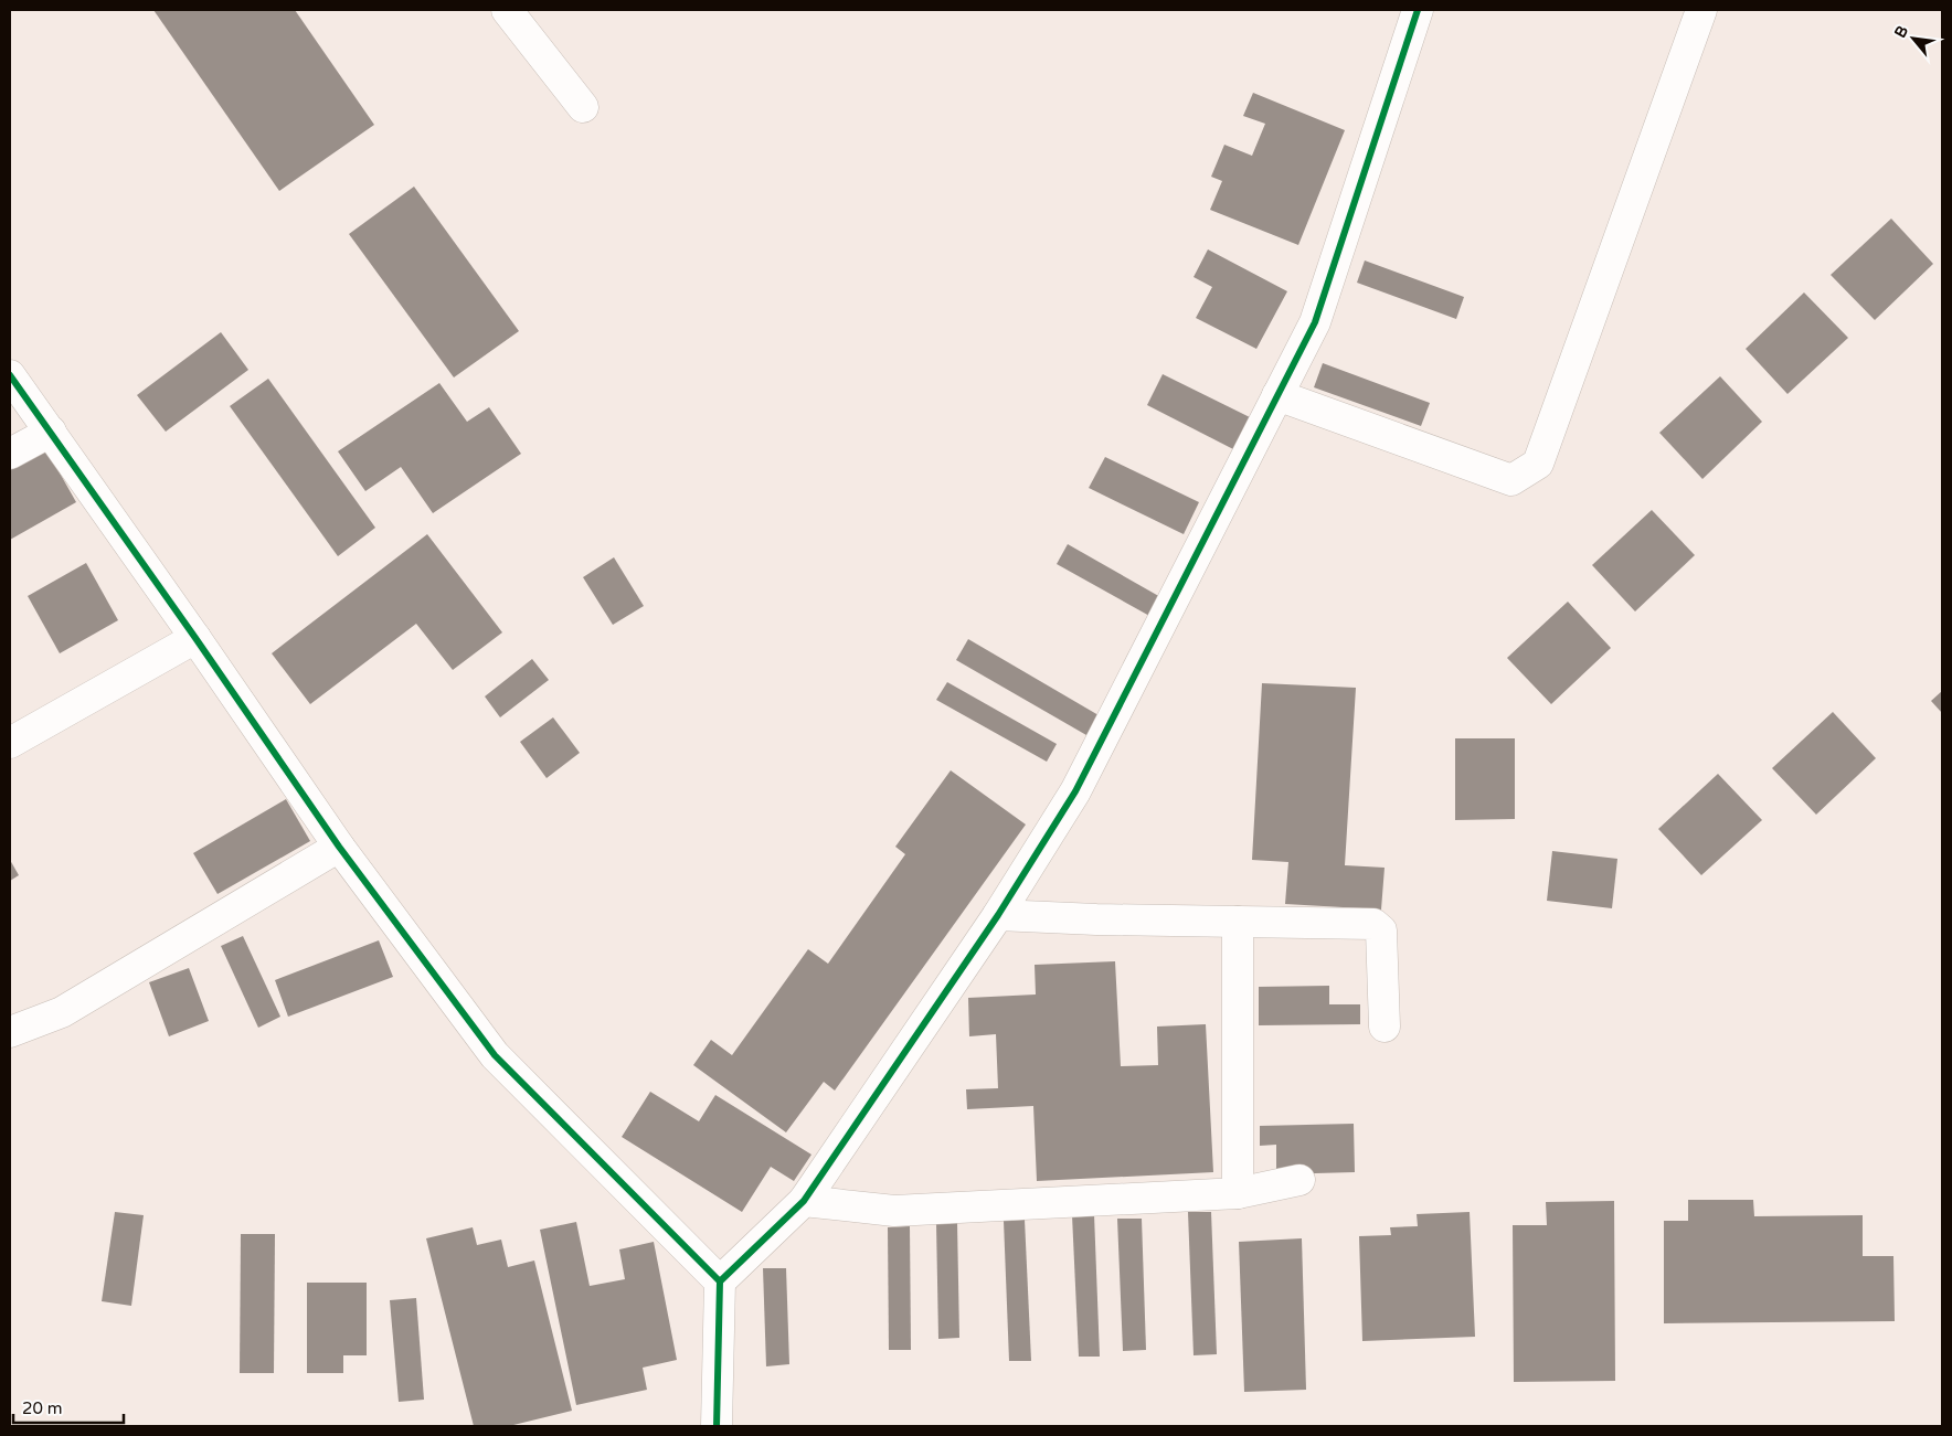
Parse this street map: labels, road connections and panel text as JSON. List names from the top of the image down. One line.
{"scale_bar":"20 m","north":"top left"}
